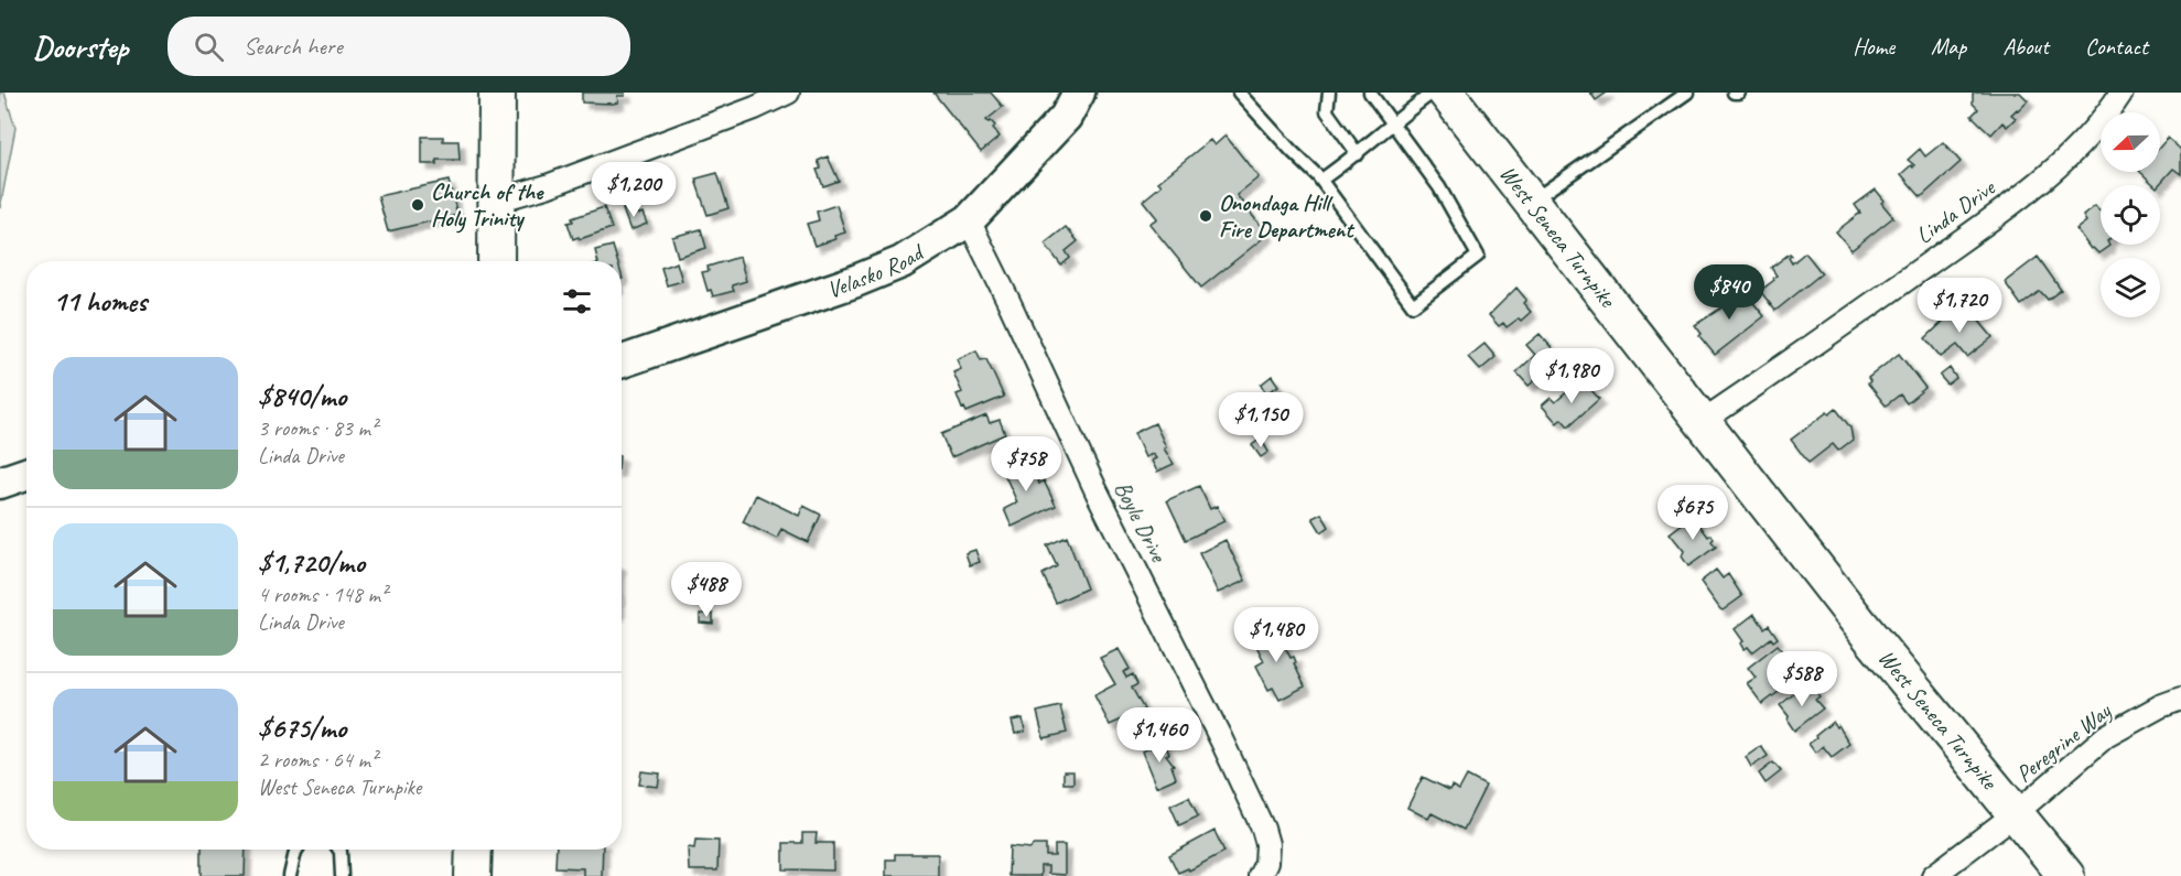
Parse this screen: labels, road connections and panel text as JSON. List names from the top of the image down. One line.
{"streets":{"main road":["West Seneca Turnpike"],"street":["Linda Drive","Velasko Road","Boyle Drive","Peregrine Way"]},"crossings":[["Linda Drive","West Seneca Turnpike"],["West Seneca Turnpike","Peregrine Way"],["Velasko Road","Boyle Drive"]],"places":["Church of the Holy Trinity","Onondaga Hill Fire Department"],"north":"left","page":{"header":"Doorstep","search":"Search here","nav":["Home","Map","About","Contact"],"price":["$1,200","$840","$1,720","$1,980","$1,150","$758","$675","$488","$1,480","$588","$1,460"],"heading":"11 homes","list":[{"name":"$840/mo","note":"3 rooms · 83 m² · Linda Drive"},{"name":"$1,720/mo","note":"4 rooms · 148 m² · Linda Drive"},{"name":"$675/mo","note":"2 rooms · 64 m² · West Seneca Turnpike"}]}}
